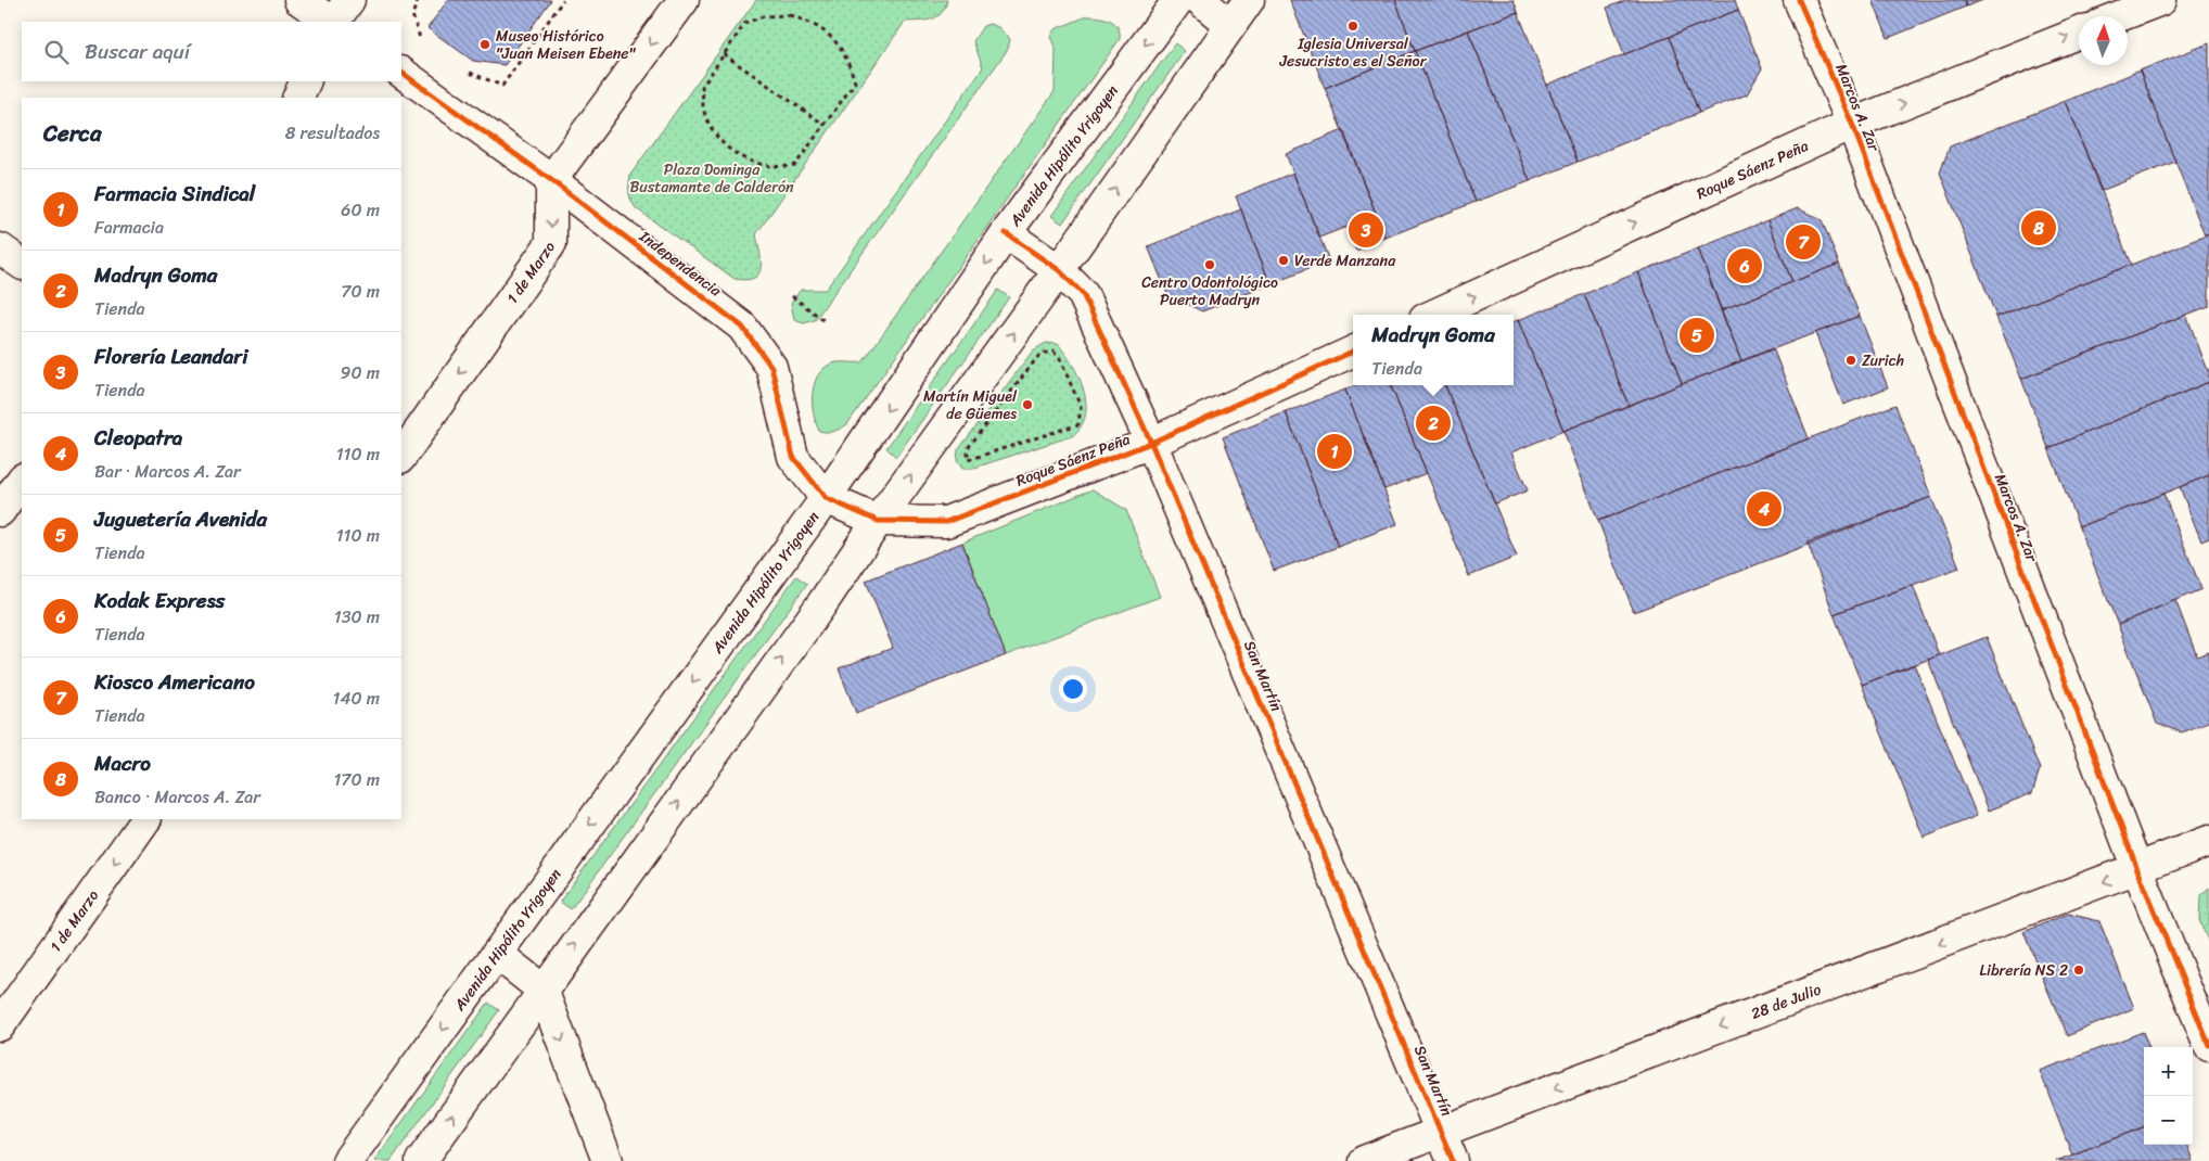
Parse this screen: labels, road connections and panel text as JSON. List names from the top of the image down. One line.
{"streets":{"street":["Marcos A. Zar","Avenida Hipólito Yrigoyen","Roque Sáenz Peña","Independencia","1 de Marzo","San Martín","28 de Julio"]},"crossings":[["Marcos A. Zar","Roque Sáenz Peña"],["Marcos A. Zar","28 de Julio"],["Avenida Hipólito Yrigoyen","Independencia"],["Avenida Hipólito Yrigoyen","San Martín"],["Roque Sáenz Peña","Independencia"],["Roque Sáenz Peña","San Martín"],["Independencia","1 de Marzo"],["San Martín","28 de Julio"]],"one_way":["Roque Sáenz Peña","1 de Marzo","28 de Julio"],"parks":["Plaza Dominga Bustamante de Calderón"],"places":["Iglesia Universal Jesucristo es el Señor","Museo Histórico \"Juan Meisen Ebene\"","Verde Manzana","Centro Odontológico Puerto Madryn","Zurich","Martín Miguel de Güemes","Librería NS 2"],"north":"top","page":{"search":"Buscar aquí","heading":["Cerca","8 resultados"],"list":[{"mark":"1","name":"Farmacia Sindical","note":"Farmacia","value":"60 m"},{"mark":"2","name":"Madryn Goma","note":"Tienda","value":"70 m"},{"mark":"3","name":"Florería Leandari","note":"Tienda","value":"90 m"},{"mark":"4","name":"Cleopatra","note":"Bar · Marcos A. Zar","value":"110 m"},{"mark":"5","name":"Juguetería Avenida","note":"Tienda","value":"110 m"},{"mark":"6","name":"Kodak Express","note":"Tienda","value":"130 m"},{"mark":"7","name":"Kiosco Americano","note":"Tienda","value":"140 m"},{"mark":"8","name":"Macro","note":"Banco · Marcos A. Zar","value":"170 m"}],"pins":["8","3","7","6","5","2","1","4"],"popup":["Madryn Goma","Tienda"],"map_buttons":["+","−"]}}
